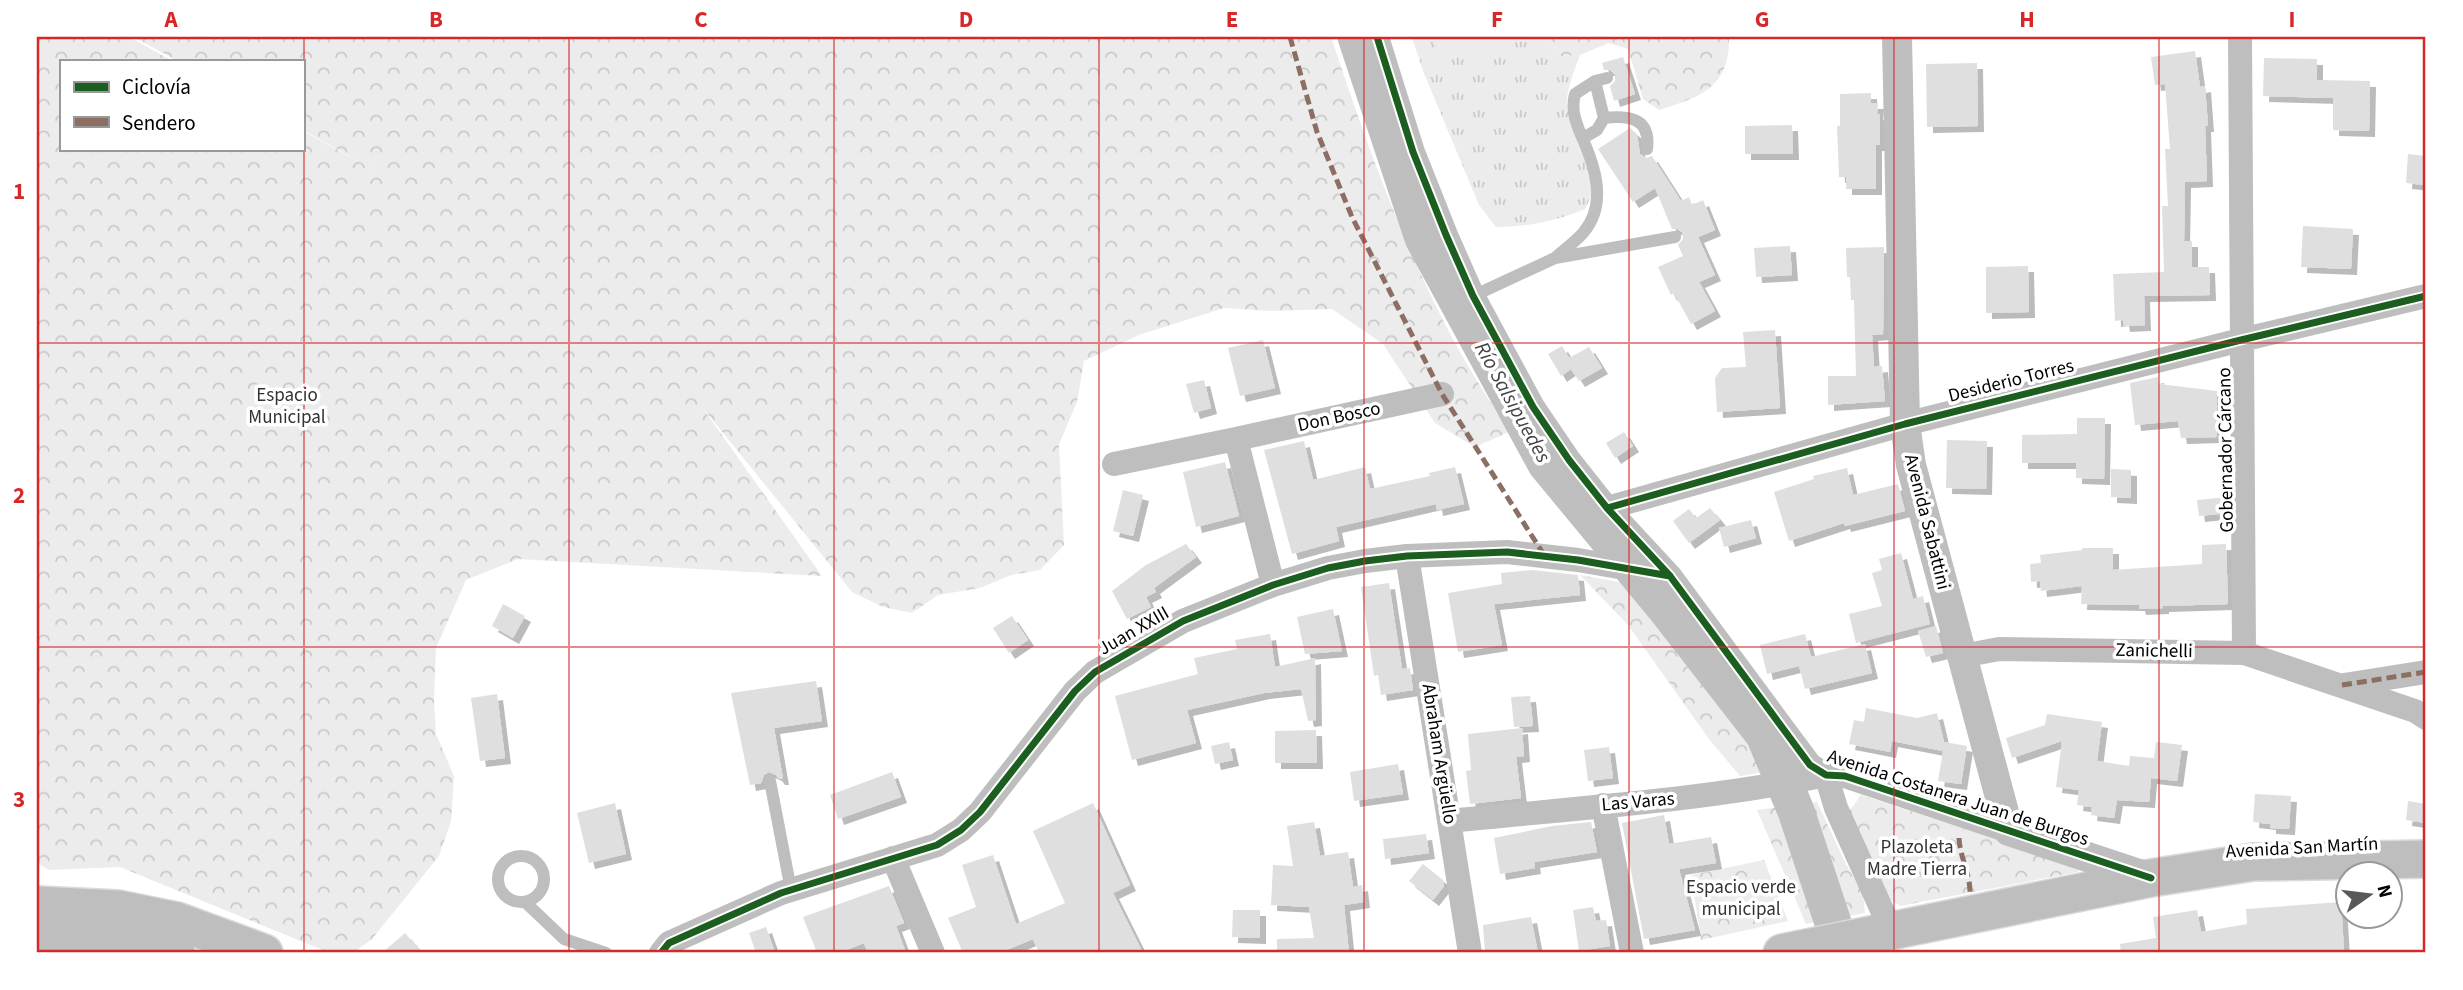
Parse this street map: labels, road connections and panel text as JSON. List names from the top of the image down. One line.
{"streets":{"main road":["Avenida San Martín"],"street":["Desiderio Torres","Don Bosco","Gobernador Cárcano","Avenida Sabattini","Juan XXIII","Zanichelli","Abraham Argüello","Avenida Costanera Juan de Burgos","Las Varas"]},"crossings":[["Desiderio Torres","Gobernador Cárcano"],["Desiderio Torres","Avenida Sabattini"],["Desiderio Torres","Avenida Costanera Juan de Burgos"],["Gobernador Cárcano","Zanichelli"],["Avenida Sabattini","Zanichelli"],["Avenida Sabattini","Avenida Costanera Juan de Burgos"],["Juan XXIII","Abraham Argüello"],["Juan XXIII","Avenida Costanera Juan de Burgos"],["Abraham Argüello","Las Varas"],["Avenida Costanera Juan de Burgos","Las Varas"],["Avenida Costanera Juan de Burgos","Avenida San Martín"]],"water":["Río Salsipuedes"],"parks":["Espacio Municipal","Plazoleta Madre Tierra","Espacio verde municipal"],"legend":["Ciclovía","Sendero"],"north":"right","grid":{"columns":["A","B","C","D","E","F","G","H","I"],"rows":["1","2","3"]}}
